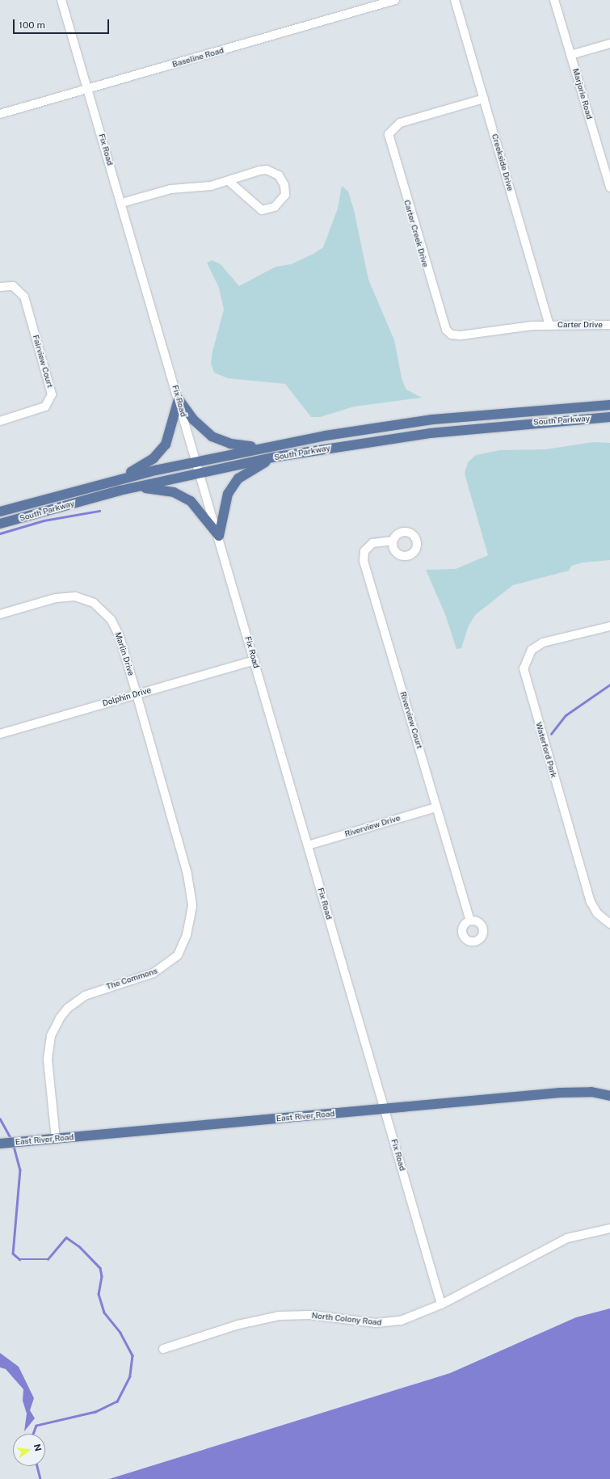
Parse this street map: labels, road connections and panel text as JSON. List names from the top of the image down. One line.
{"streets":{"main road":["South Parkway","East River Road"],"street":["Baseline Road","Marjorie Road","Fix Road","Creekside Drive","Carter Creek Drive","Carter Drive","Fairview Court","Marlin Drive","Dolphin Drive","Riverview Court","Waterford Park","Riverview Drive","The Commons","North Colony Road"]},"crossings":[["Baseline Road","Fix Road"],["Fix Road","South Parkway"],["Fix Road","Dolphin Drive"],["Fix Road","Riverview Drive"],["Fix Road","East River Road"],["Fix Road","North Colony Road"],["Creekside Drive","Carter Creek Drive"],["Creekside Drive","Carter Drive"],["Carter Creek Drive","Carter Drive"],["Marlin Drive","Dolphin Drive"],["Marlin Drive","The Commons"],["Dolphin Drive","The Commons"],["Riverview Court","Riverview Drive"],["The Commons","East River Road"]],"scale_bar":"100 m","north":"right"}
